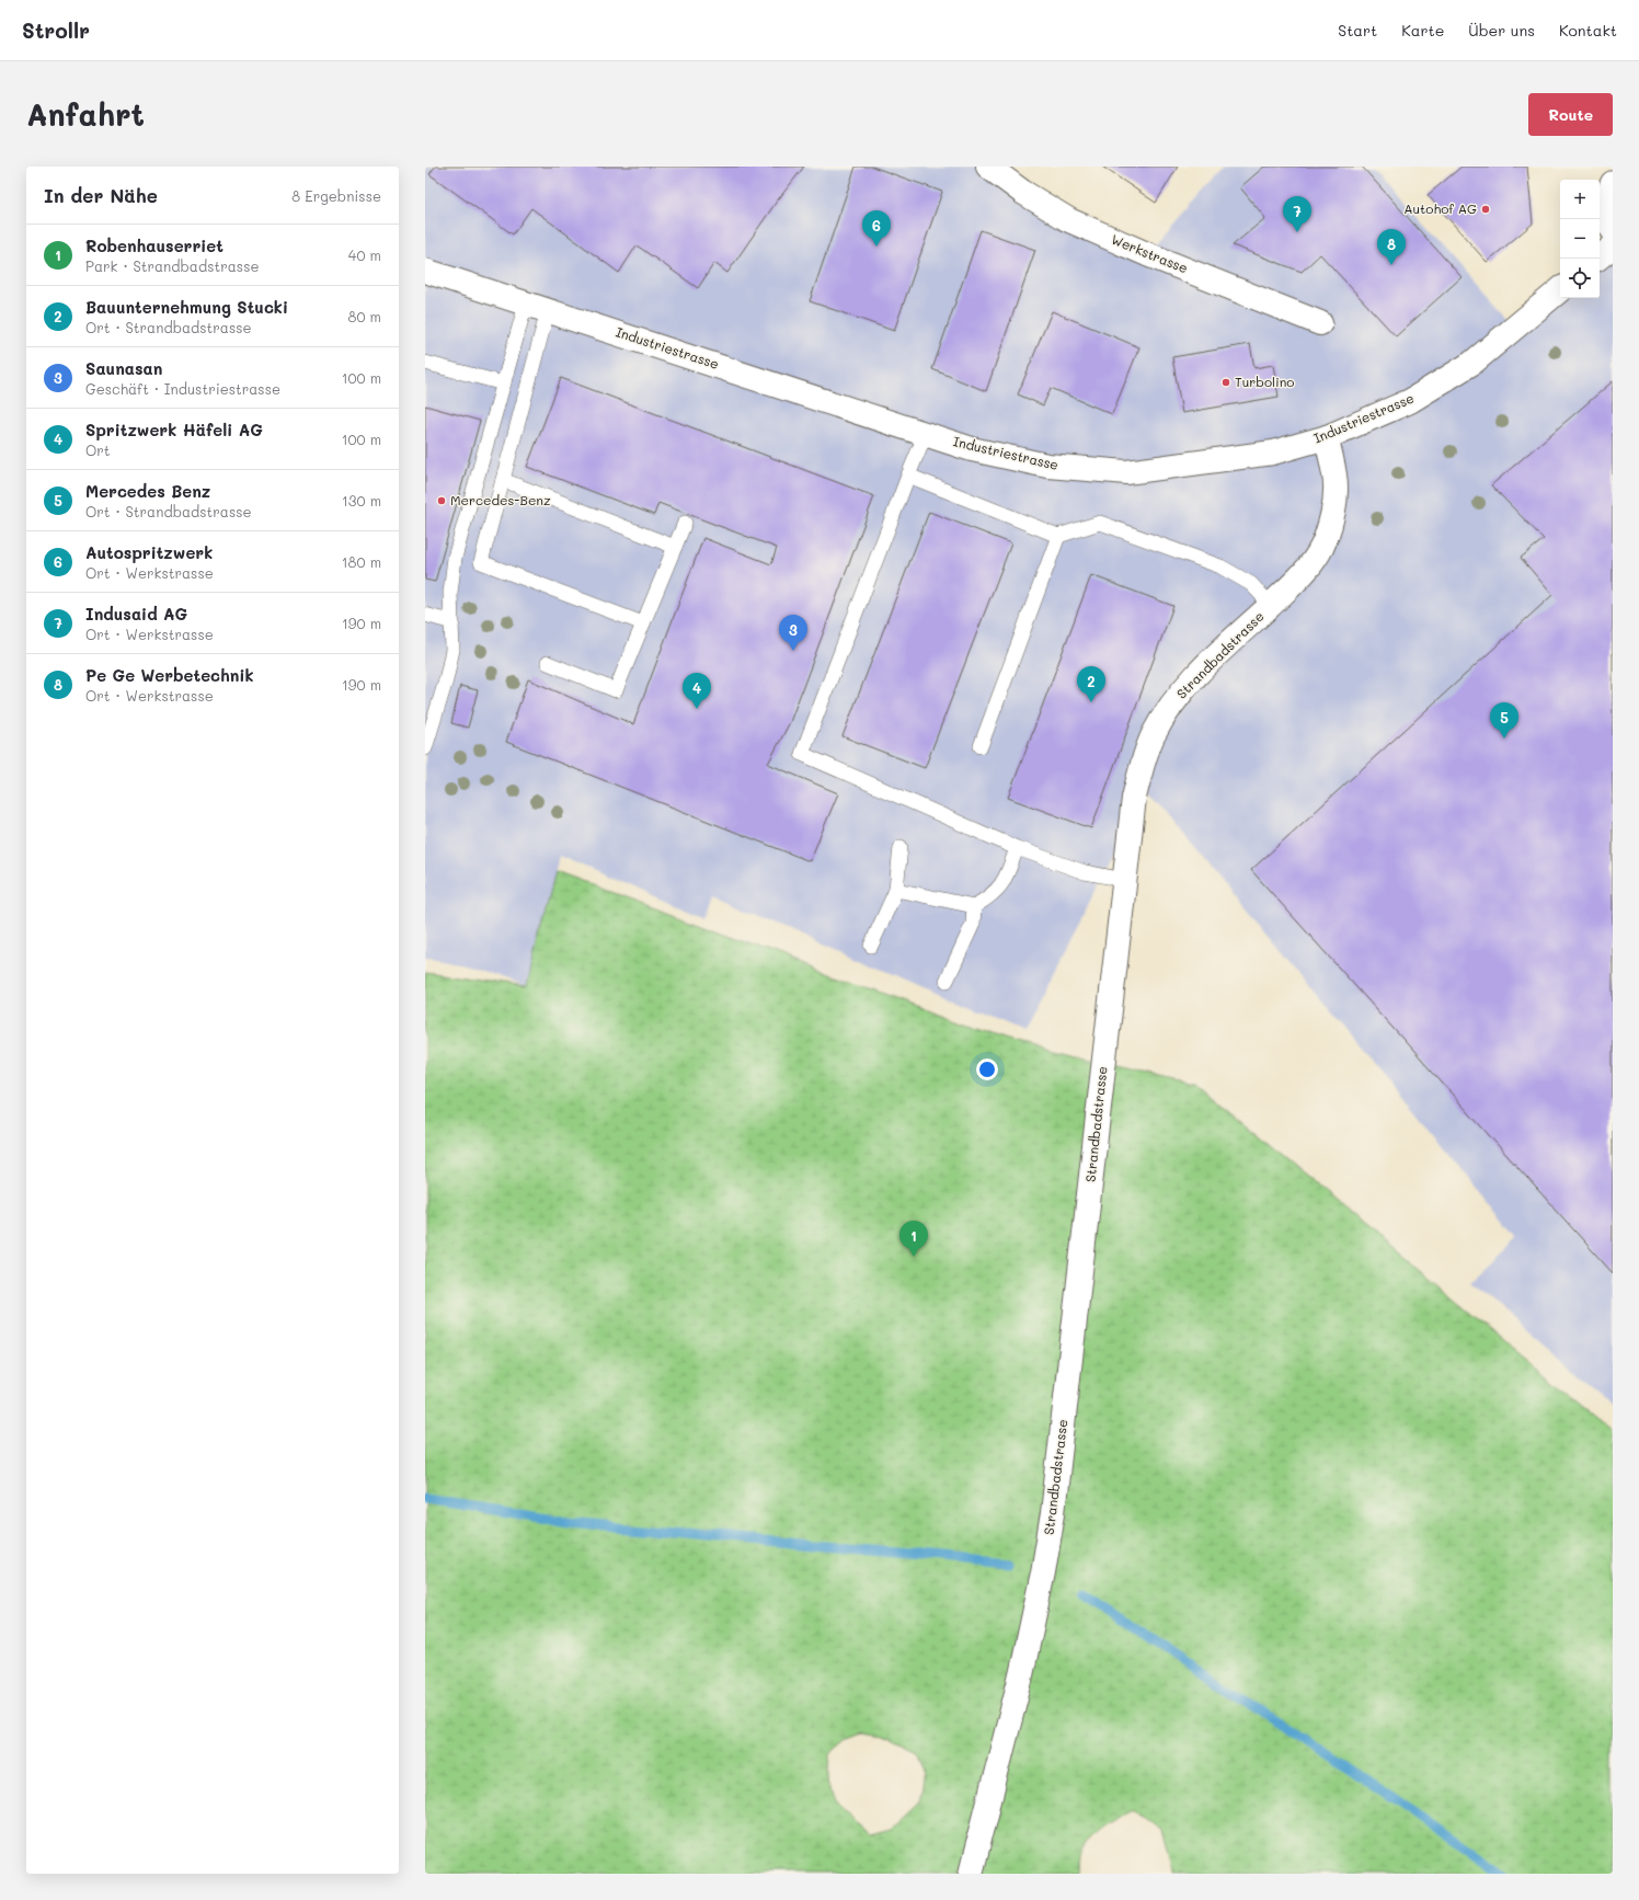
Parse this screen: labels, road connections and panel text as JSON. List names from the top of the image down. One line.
{"streets":{"street":["Werkstrasse","Industriestrasse","Strandbadstrasse"]},"crossings":[["Industriestrasse","Strandbadstrasse"]],"places":["Autohof AG","Turbolino","Mercedes-Benz"],"page":{"header":"Strollr","nav":["Start","Karte","Über uns","Kontakt"],"buttons":"Route","title":"Anfahrt","heading":["In der Nähe","8 Ergebnisse"],"map_buttons":["+","−"],"pins":["7","6","8","3","2","4","5","1"],"list":[{"mark":"1","name":"Robenhauserriet","note":"Park · Strandbadstrasse","value":"40 m"},{"mark":"2","name":"Bauunternehmung Stucki","note":"Ort · Strandbadstrasse","value":"80 m"},{"mark":"3","name":"Saunasan","note":"Geschäft · Industriestrasse","value":"100 m"},{"mark":"4","name":"Spritzwerk Häfeli AG","note":"Ort","value":"100 m"},{"mark":"5","name":"Mercedes Benz","note":"Ort · Strandbadstrasse","value":"130 m"},{"mark":"6","name":"Autospritzwerk","note":"Ort · Werkstrasse","value":"180 m"},{"mark":"7","name":"Indusaid AG","note":"Ort · Werkstrasse","value":"190 m"},{"mark":"8","name":"Pe Ge Werbetechnik","note":"Ort · Werkstrasse","value":"190 m"}]}}
